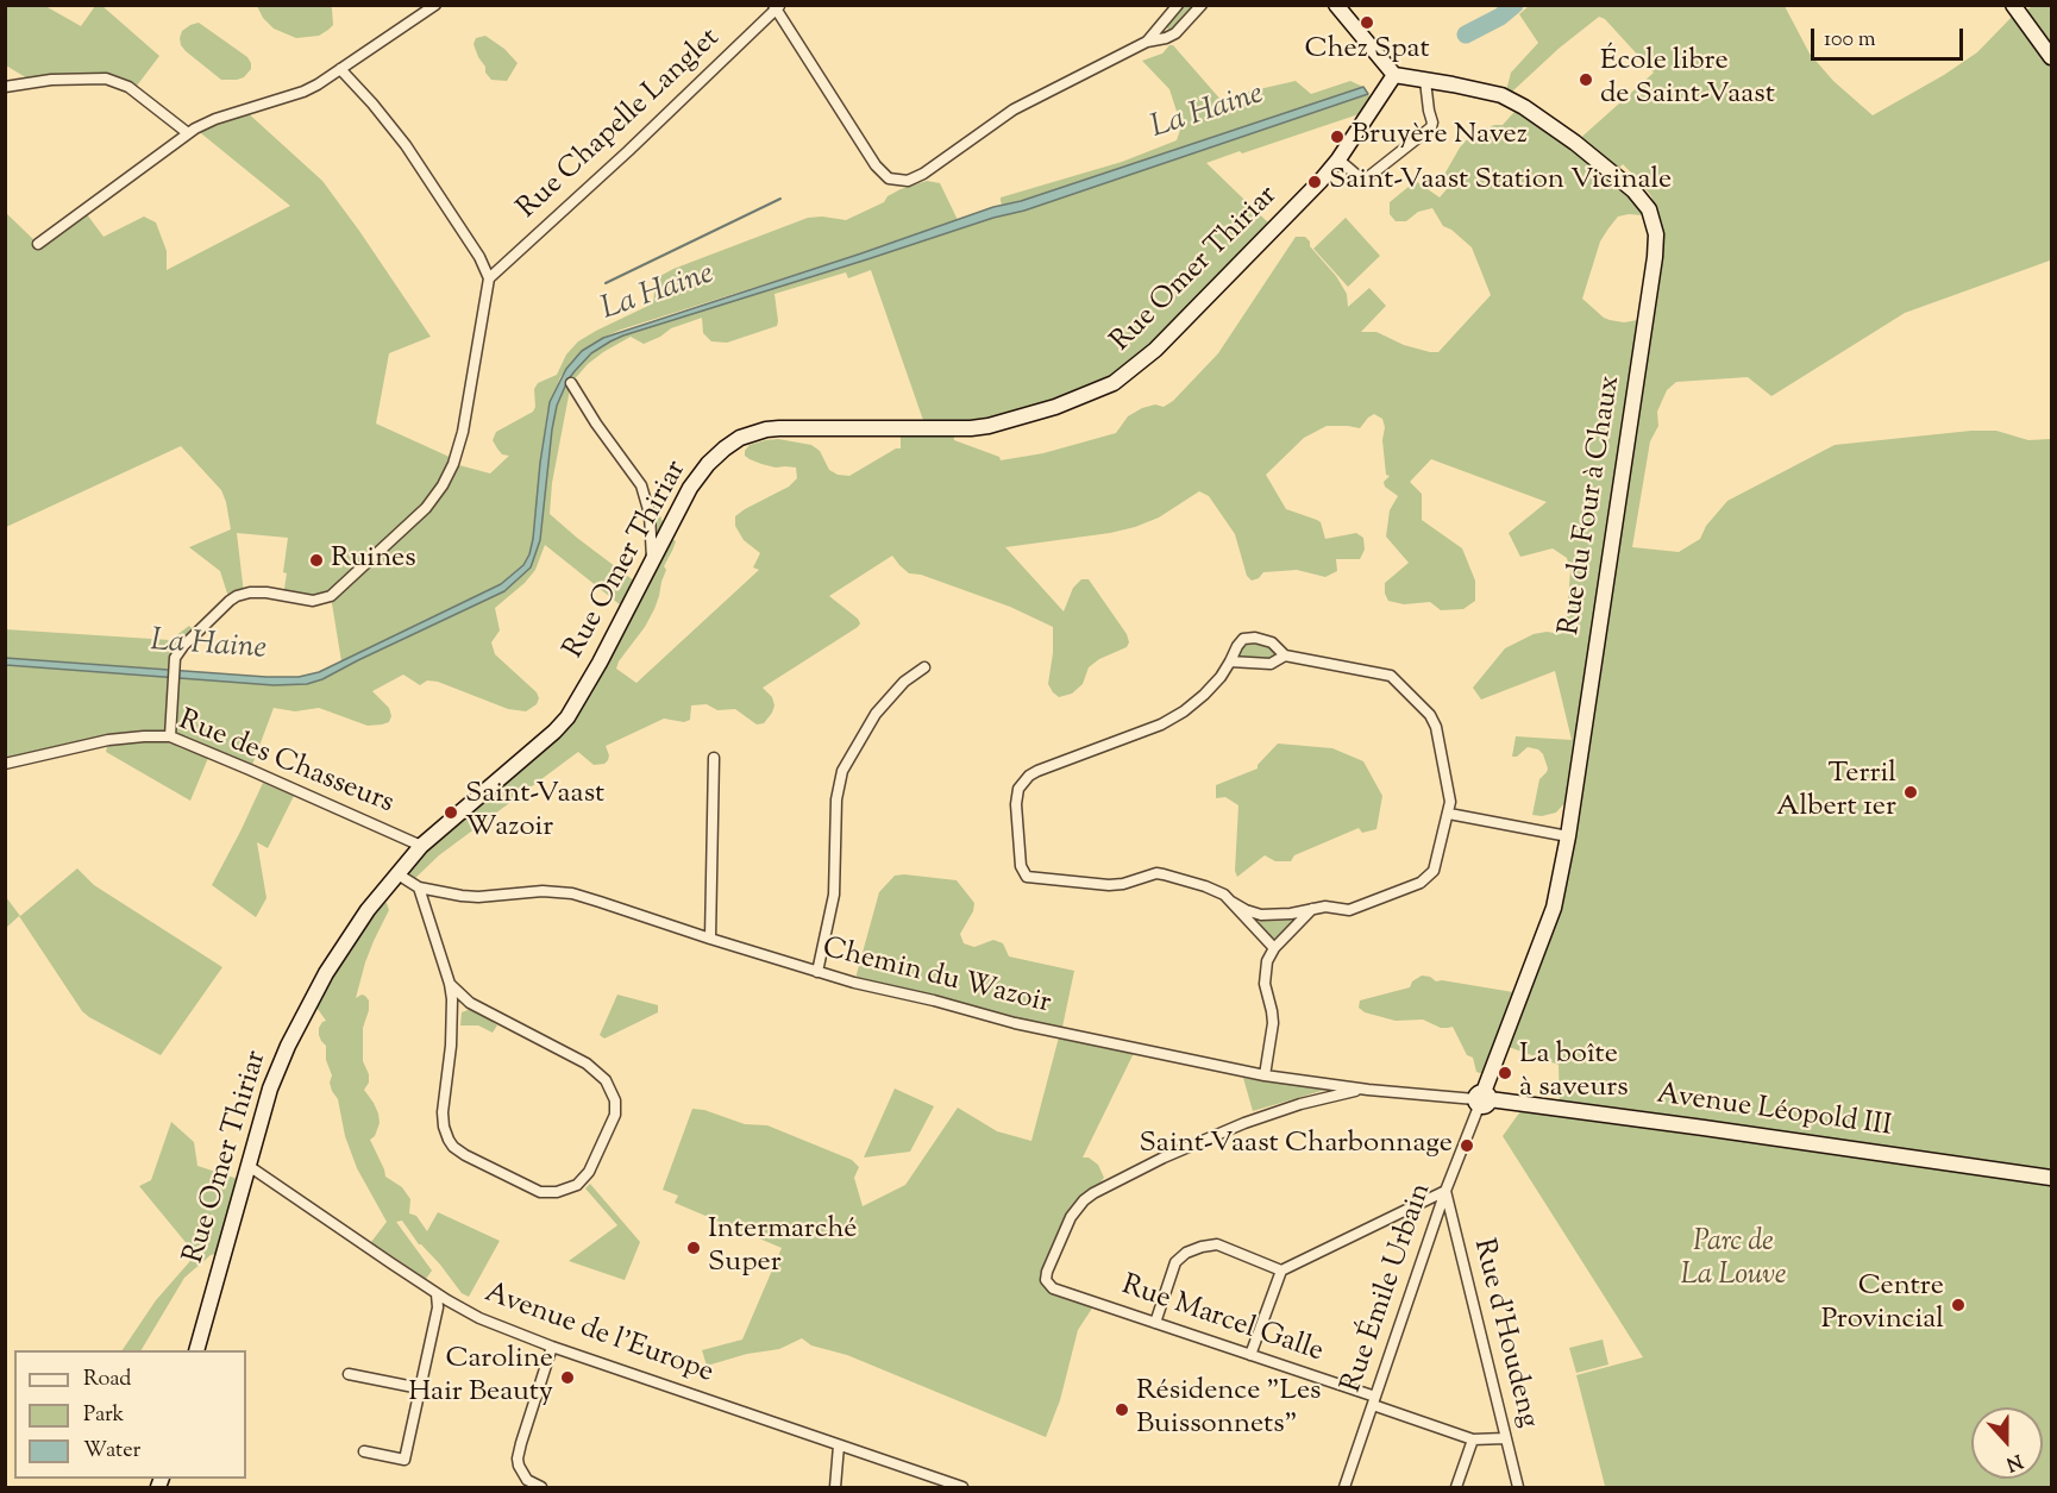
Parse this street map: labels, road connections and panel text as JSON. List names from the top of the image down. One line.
{"streets":{"street":["Rue Chapelle Langlet","Rue Omer Thiriar","Rue du Four à Chaux","Rue des Chasseurs","Chemin du Wazoir","Avenue Léopold III","Rue Émile Urbain","Rue Marcel Galle","Rue d'Houdeng","Avenue de l'Europe"]},"crossings":[["Rue Omer Thiriar","Rue du Four à Chaux"],["Rue Omer Thiriar","Rue des Chasseurs"],["Rue Omer Thiriar","Chemin du Wazoir"],["Rue Omer Thiriar","Avenue de l'Europe"],["Rue du Four à Chaux","Chemin du Wazoir"],["Rue du Four à Chaux","Avenue Léopold III"],["Rue du Four à Chaux","Rue Émile Urbain"],["Chemin du Wazoir","Avenue Léopold III"],["Chemin du Wazoir","Rue Émile Urbain"],["Chemin du Wazoir","Rue Marcel Galle"],["Avenue Léopold III","Rue Émile Urbain"],["Rue Émile Urbain","Rue Marcel Galle"],["Rue Émile Urbain","Rue d'Houdeng"]],"water":["La Haine"],"parks":["Parc de La Louve"],"places":["Chez Spat","École libre de Saint-Vaast","Bruyère Navez","Saint-Vaast Station Vicinale","Ruines","Terril Albert 1er","Saint-Vaast Wazoir","La boîte à saveurs","Saint-Vaast Charbonnage","Intermarché Super","Centre Provincial","Caroline Hair Beauty","Résidence \"Les Buissonnets\""],"legend":["Road","Park","Water"],"scale_bar":"100 m","north":"bottom"}
